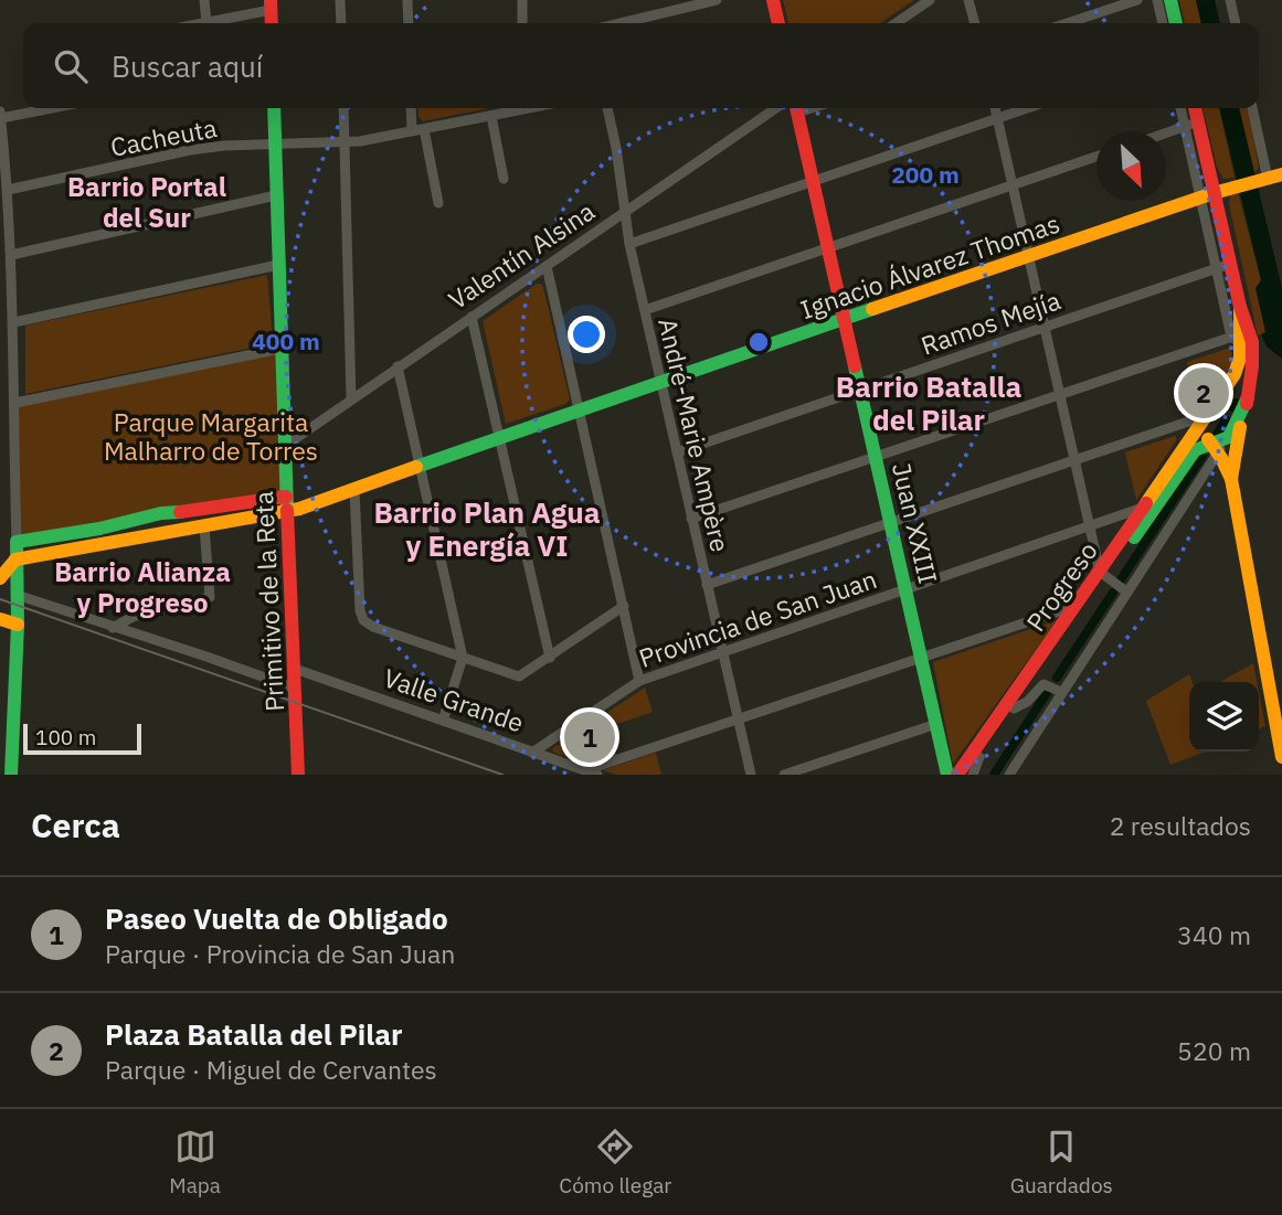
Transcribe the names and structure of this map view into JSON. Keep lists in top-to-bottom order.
{
  "streets": {
    "street": [
      "Cacheuta",
      "Valentín Alsina",
      "Ignacio Álvarez Thomas",
      "Ramos Mejía",
      "André-Marie Ampère",
      "Juan XXIII",
      "Progreso",
      "Primitivo de la Reta",
      "Provincia de San Juan",
      "Valle Grande"
    ]
  },
  "crossings": [
    ["Cacheuta", "Primitivo de la Reta"],
    ["Valentín Alsina", "André-Marie Ampère"],
    ["Valentín Alsina", "Primitivo de la Reta"],
    ["Ignacio Álvarez Thomas", "André-Marie Ampère"],
    ["Ignacio Álvarez Thomas", "Juan XXIII"],
    ["Ignacio Álvarez Thomas", "Primitivo de la Reta"],
    ["Ramos Mejía", "André-Marie Ampère"],
    ["Ramos Mejía", "Juan XXIII"],
    ["André-Marie Ampère", "Provincia de San Juan"],
    ["Juan XXIII", "Provincia de San Juan"],
    ["Progreso", "Provincia de San Juan"],
    ["Primitivo de la Reta", "Valle Grande"],
    ["Provincia de San Juan", "Valle Grande"]
  ],
  "districts": [
    "Barrio Portal del Sur",
    "Barrio Batalla del Pilar",
    "Barrio Plan Agua y Energía VI",
    "Barrio Alianza y Progreso"
  ],
  "parks": ["Parque Margarita Malharro de Torres"],
  "scale_bar": "100 m",
  "north": "bottom right",
  "page": {
    "search": "Buscar aquí",
    "pins": ["2", "1"],
    "scale": "100 m",
    "heading": ["Cerca", "2 resultados"],
    "list": [
      {
        "mark": "1",
        "name": "Paseo Vuelta de Obligado",
        "note": "Parque · Provincia de San Juan",
        "value": "340 m"
      },
      {
        "mark": "2",
        "name": "Plaza Batalla del Pilar",
        "note": "Parque · Miguel de Cervantes",
        "value": "520 m"
      }
    ],
    "nav": ["Mapa", "Cómo llegar", "Guardados"]
  },
  "rings": ["200 m", "400 m"]
}
